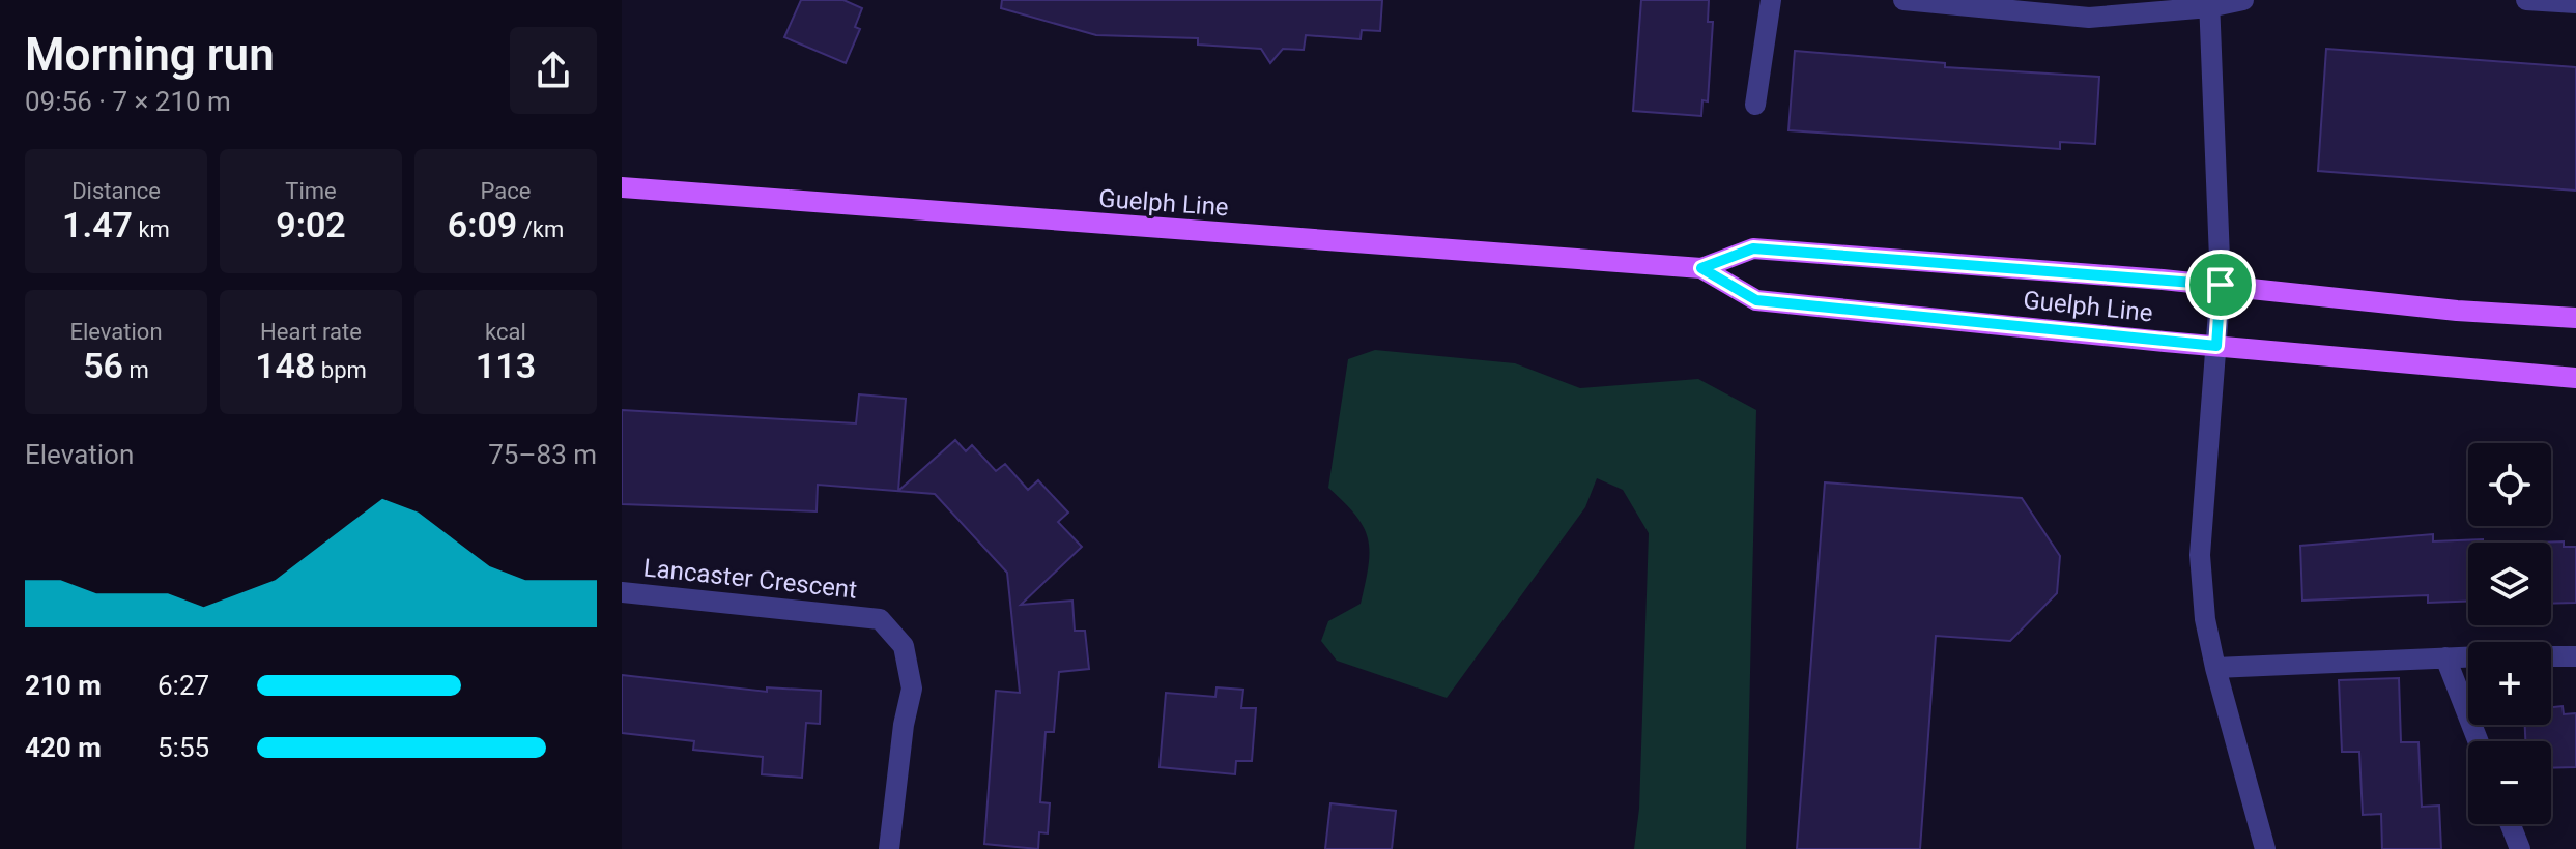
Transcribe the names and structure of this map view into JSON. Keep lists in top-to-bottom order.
{
  "streets": {
    "main road": ["Guelph Line"],
    "street": ["Lancaster Crescent"]
  },
  "page": {
    "heading": ["Morning run", "09:56 · 7 × 210 m"],
    "stats": [
      ["Distance", "1.47 km"],
      ["Time", "9:02"],
      ["Pace", "6:09 /km"],
      ["Elevation", "56 m"],
      ["Heart rate", "148 bpm"],
      ["kcal", "113"]
    ],
    "chart": ["Elevation", "75–83 m"],
    "map_buttons": ["+", "−"],
    "list": [
      {
        "name": "210 m",
        "note": "6:27"
      },
      {
        "name": "420 m",
        "note": "5:55"
      }
    ]
  }
}
